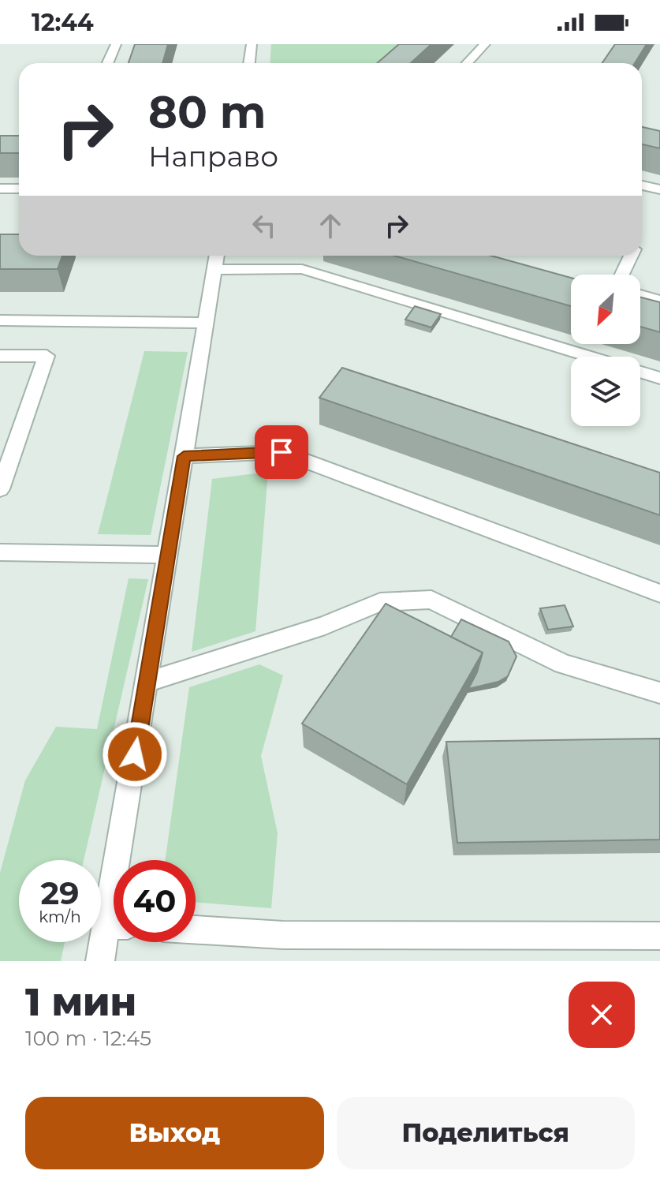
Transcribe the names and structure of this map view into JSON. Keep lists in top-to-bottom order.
{
  "north": "bottom left",
  "page": {
    "status": "12:44",
    "turn": ["80 m", "Направо"],
    "speed": "29 km/h",
    "limit": "40",
    "heading": ["1 мин", "100 m · 12:45"],
    "buttons": ["Выход", "Поделиться"]
  }
}
